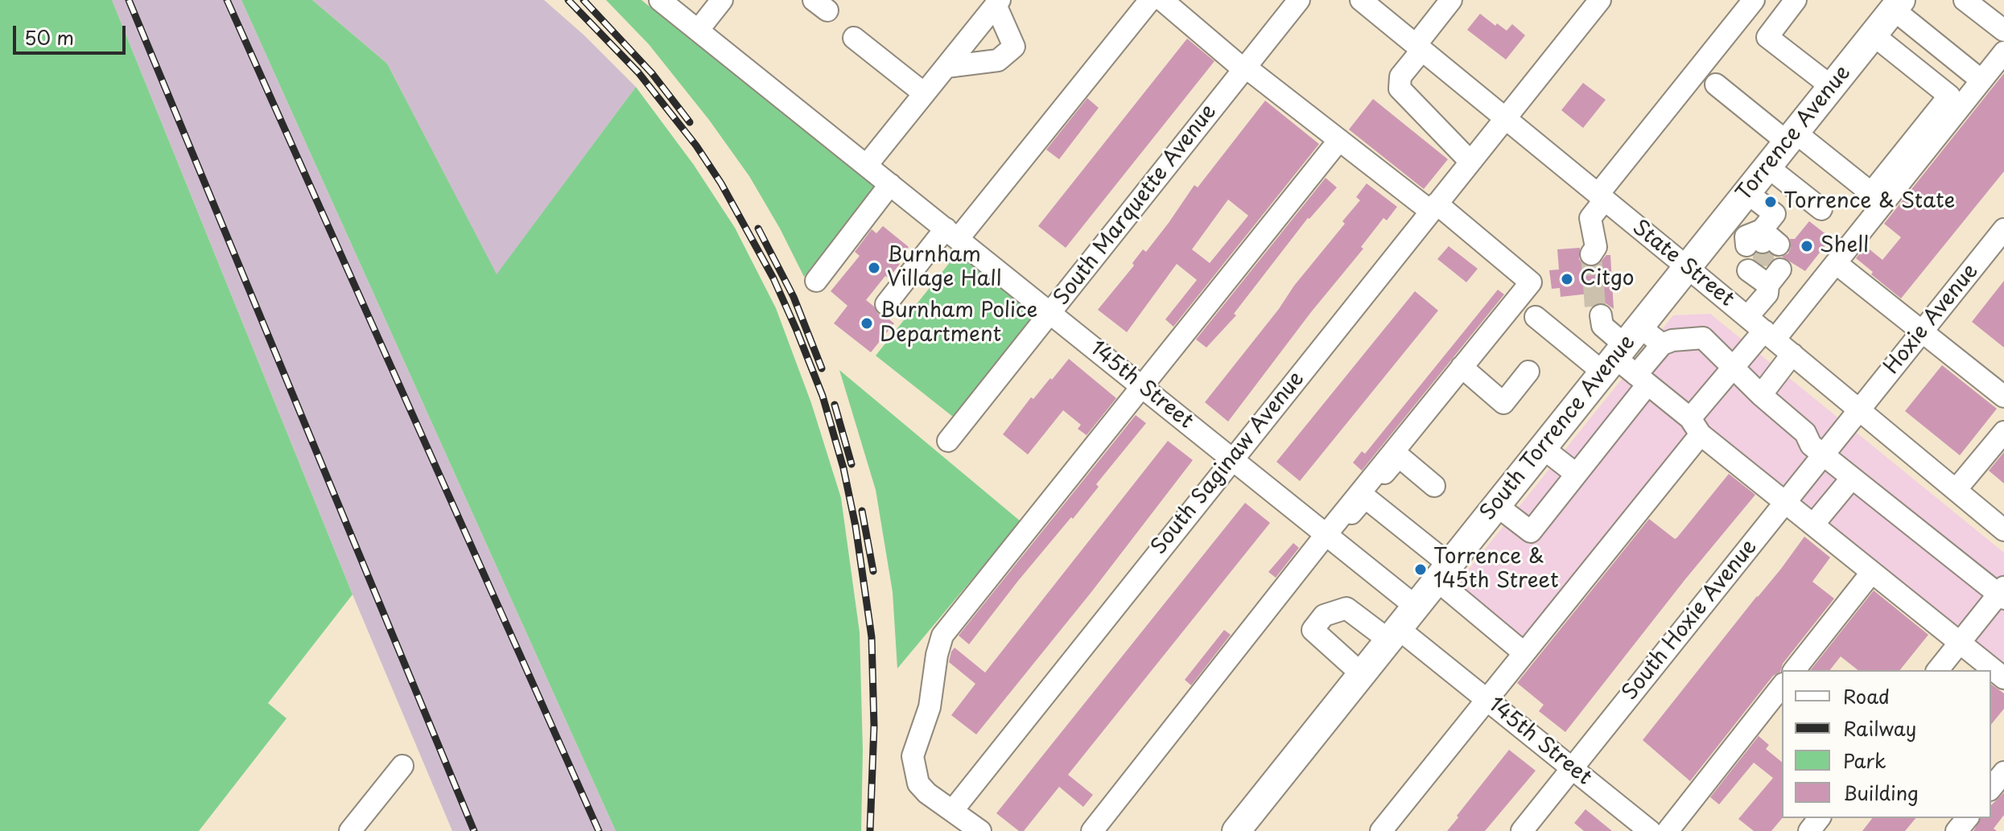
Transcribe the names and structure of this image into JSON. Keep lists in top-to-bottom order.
{
  "streets": {
    "main road": ["Torrence Avenue", "South Torrence Avenue"],
    "street": [
      "South Marquette Avenue",
      "State Street",
      "Hoxie Avenue",
      "145th Street",
      "South Saginaw Avenue",
      "South Hoxie Avenue"
    ]
  },
  "crossings": [
    ["Torrence Avenue", "State Street"],
    ["Torrence Avenue", "South Torrence Avenue"],
    ["South Marquette Avenue", "145th Street"],
    ["State Street", "Hoxie Avenue"],
    ["State Street", "South Torrence Avenue"],
    ["State Street", "South Saginaw Avenue"],
    ["State Street", "South Hoxie Avenue"],
    ["Hoxie Avenue", "South Hoxie Avenue"],
    ["145th Street", "South Torrence Avenue"],
    ["145th Street", "South Saginaw Avenue"],
    ["145th Street", "South Hoxie Avenue"]
  ],
  "places": [
    "Torrence & State",
    "Shell",
    "Burnham Village Hall",
    "Citgo",
    "Burnham Police Department",
    "Torrence & 145th Street"
  ],
  "legend": [
    "Road",
    "Railway",
    "Park",
    "Building"
  ],
  "scale_bar": "50 m"
}
